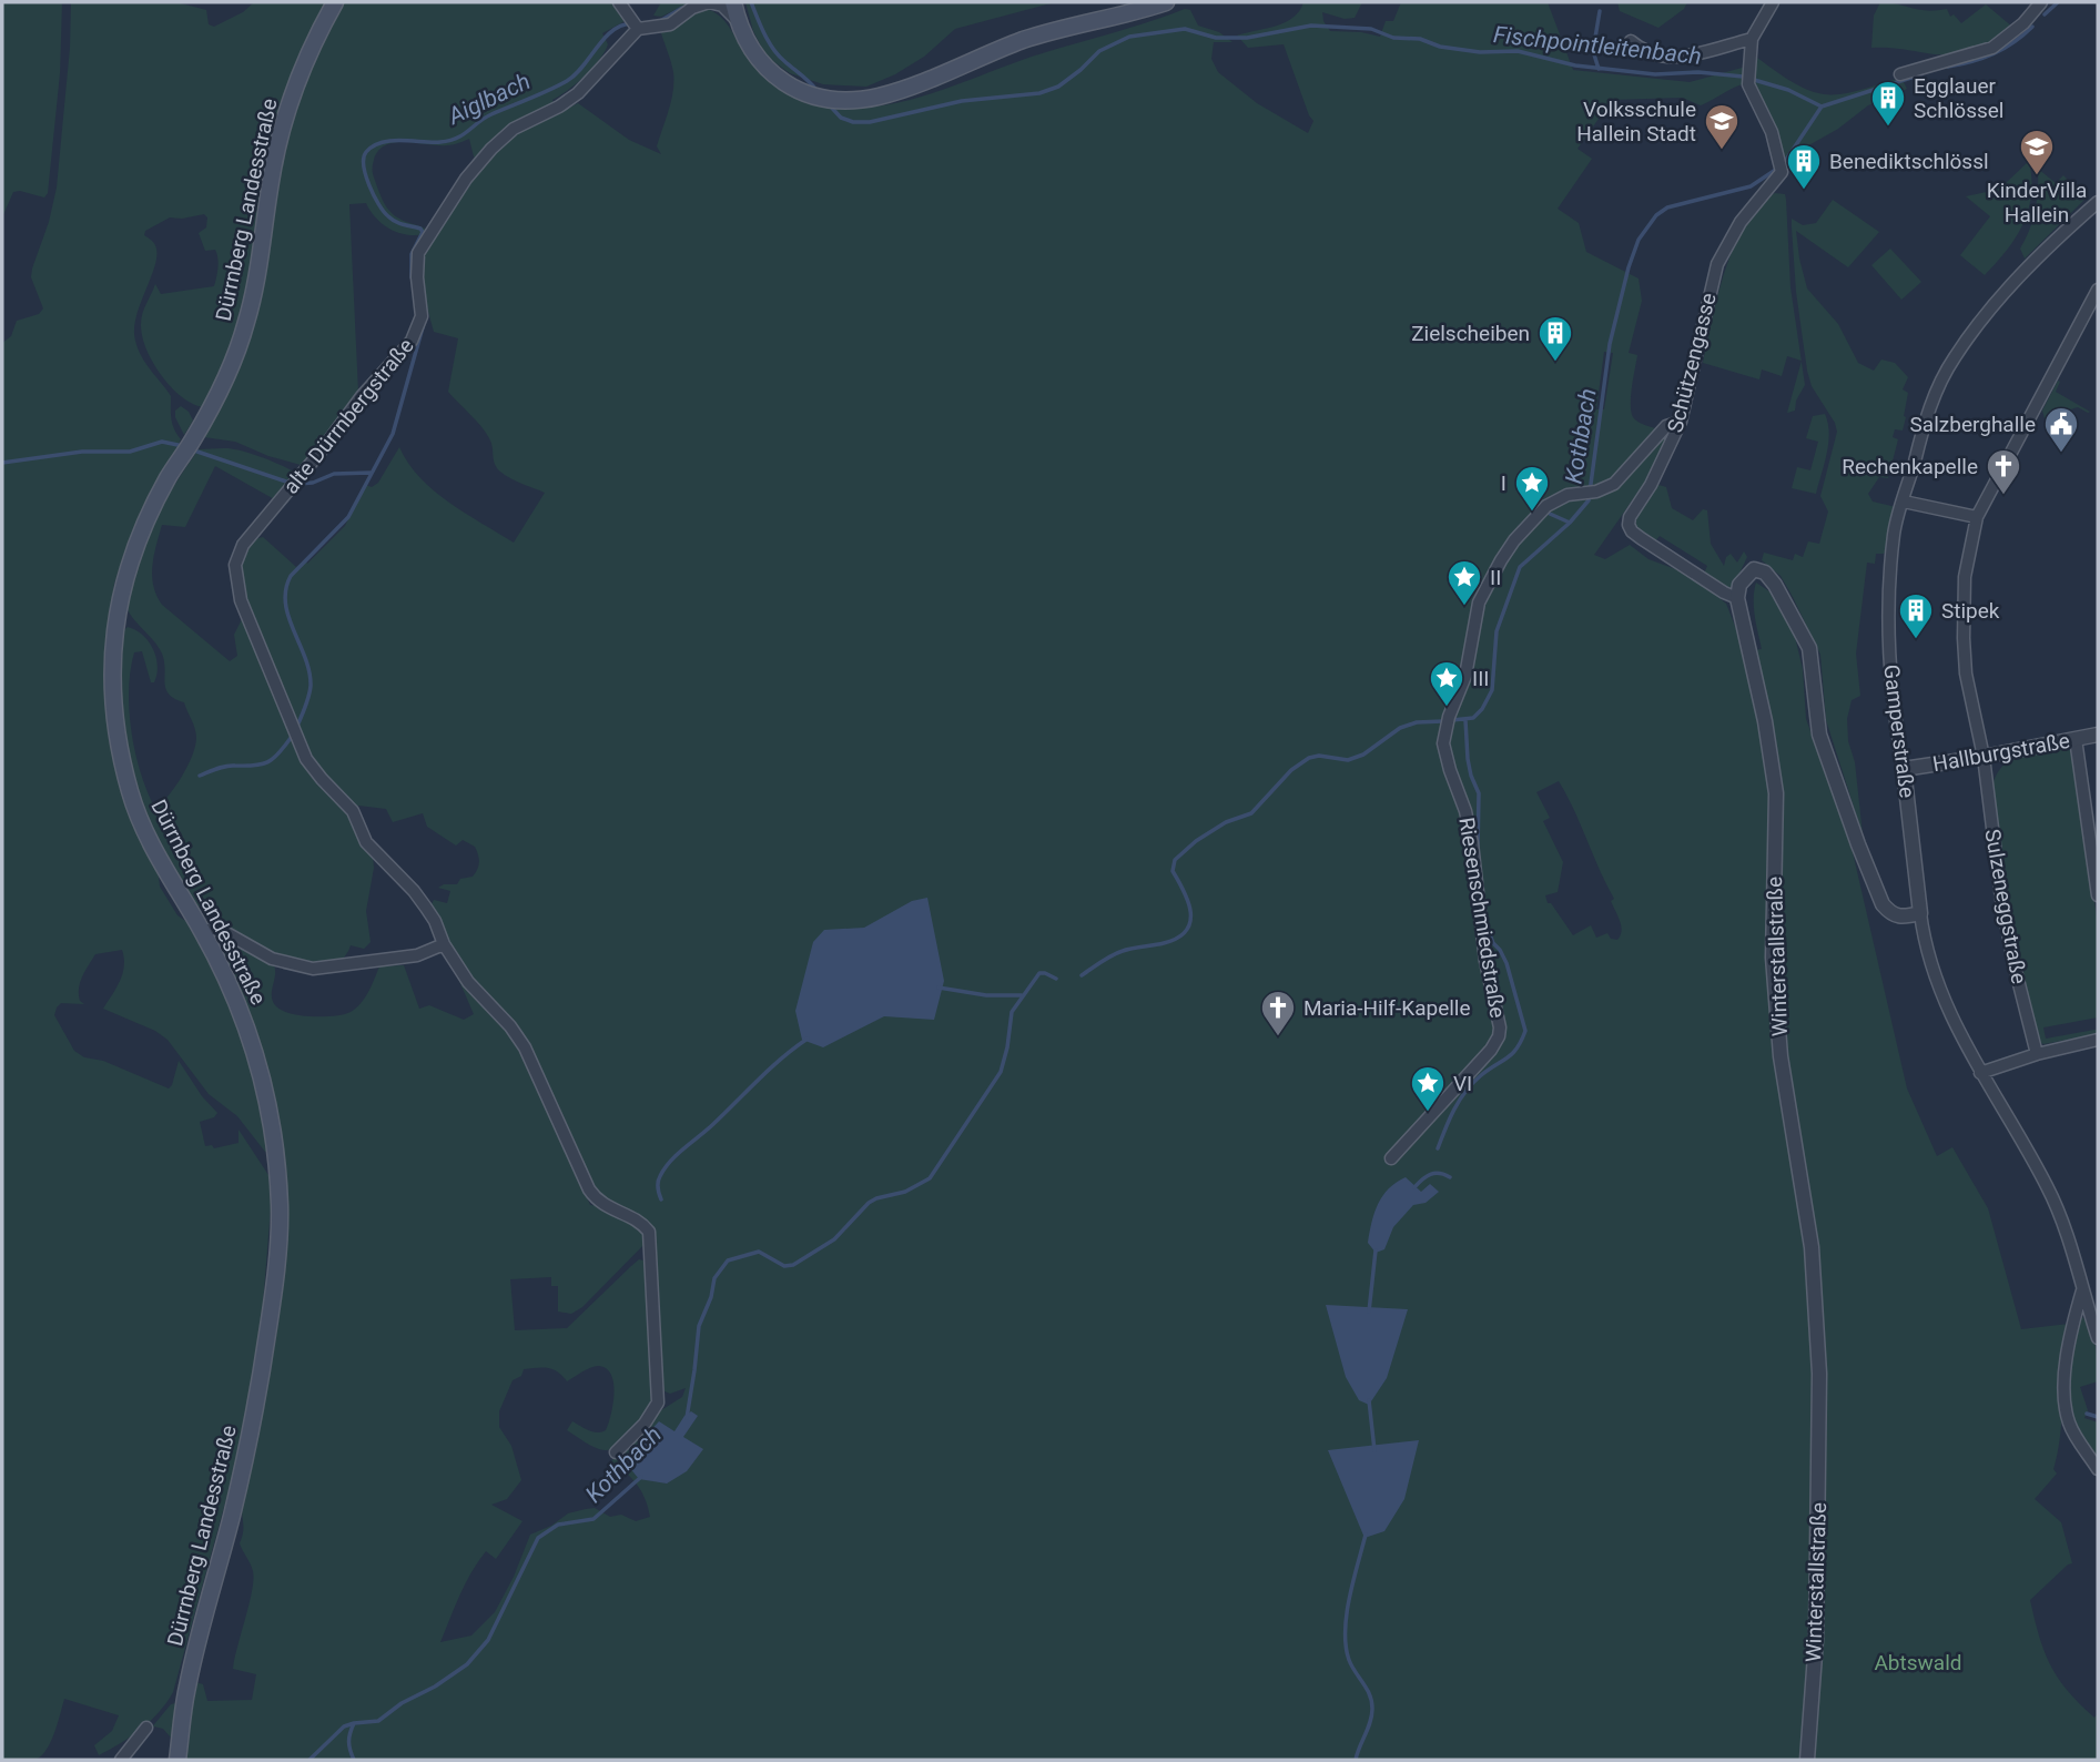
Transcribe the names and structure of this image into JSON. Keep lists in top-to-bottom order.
{
  "streets": {
    "main road": ["Dürrnberg Landesstraße"],
    "street": [
      "Schützengasse",
      "alte Dürrnbergstraße",
      "Gamperstraße",
      "Hallburgstraße",
      "Sulzeneggstraße",
      "Riesenschmiedstraße",
      "Winterstallstraße"
    ]
  },
  "crossings": [
    ["Schützengasse", "Riesenschmiedstraße"],
    ["Schützengasse", "Winterstallstraße"],
    ["Gamperstraße", "Hallburgstraße"],
    ["Hallburgstraße", "Sulzeneggstraße"]
  ],
  "water": ["Fischpointleitenbach", "Aiglbach", "Kothbach"],
  "parks": ["Abtswald"],
  "places": {
    "building": [
      "Egglauer Schlössel",
      "Benediktschlössl",
      "Zielscheiben",
      "Stipek"
    ],
    "school or university": ["Volksschule Hallein Stadt", "KinderVilla Hallein"],
    "public building": ["Salzberghalle"],
    "church": ["Rechenkapelle", "Maria-Hilf-Kapelle"],
    "place": [
      "I",
      "II",
      "III",
      "VI"
    ]
  }
}
